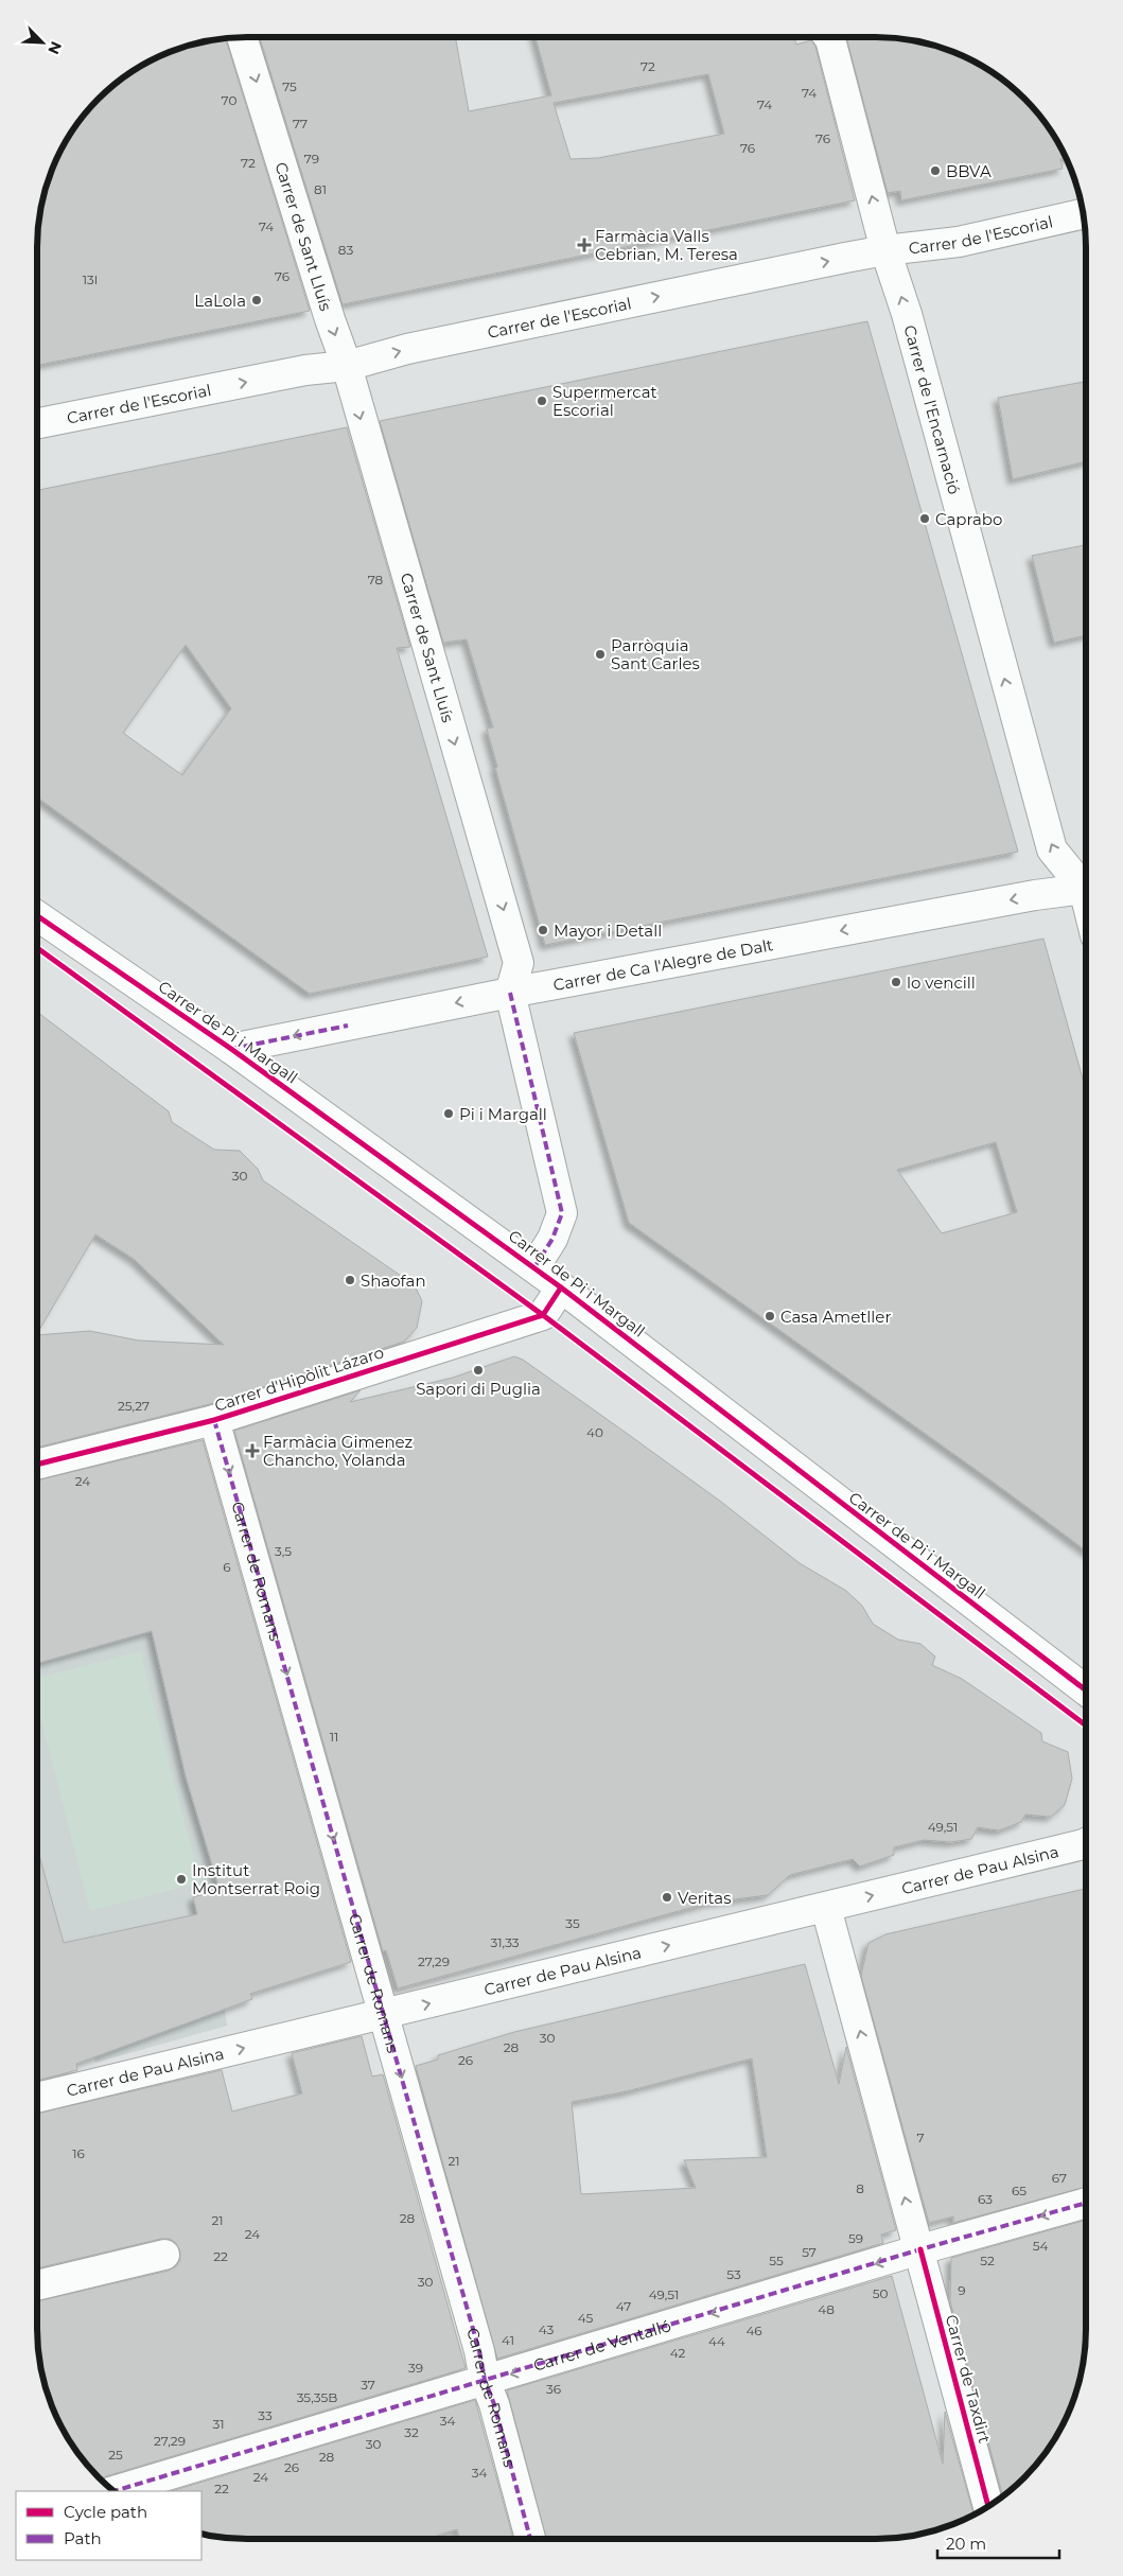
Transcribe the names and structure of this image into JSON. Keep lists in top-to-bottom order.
{
  "streets": {
    "street": [
      "Carrer de l'Escorial",
      "Carrer de Sant Lluís",
      "Carrer de l'Encarnació",
      "Carrer de Ca l'Alegre de Dalt",
      "Carrer de Pi i Margall",
      "Carrer d'Hipòlit Lázaro",
      "Carrer de Romans",
      "Carrer de Pau Alsina",
      "Carrer de Ventalló",
      "Carrer de Taxdirt"
    ]
  },
  "crossings": [
    ["Carrer de l'Escorial", "Carrer de Sant Lluís"],
    ["Carrer de l'Escorial", "Carrer de l'Encarnació"],
    ["Carrer de Sant Lluís", "Carrer de Ca l'Alegre de Dalt"],
    ["Carrer de Sant Lluís", "Carrer de Pi i Margall"],
    ["Carrer de Ca l'Alegre de Dalt", "Carrer de Pi i Margall"],
    ["Carrer de Pi i Margall", "Carrer d'Hipòlit Lázaro"],
    ["Carrer d'Hipòlit Lázaro", "Carrer de Romans"],
    ["Carrer de Romans", "Carrer de Pau Alsina"],
    ["Carrer de Romans", "Carrer de Ventalló"],
    ["Carrer de Pau Alsina", "Carrer de Taxdirt"],
    ["Carrer de Ventalló", "Carrer de Taxdirt"]
  ],
  "one_way": [
    "Carrer de l'Escorial",
    "Carrer de Sant Lluís",
    "Carrer de l'Encarnació",
    "Carrer de Ca l'Alegre de Dalt",
    "Carrer de Romans",
    "Carrer de Pau Alsina",
    "Carrer de Ventalló",
    "Carrer de Taxdirt"
  ],
  "places": {
    "other": [
      "BBVA",
      "LaLola",
      "Supermercat Escorial",
      "Caprabo",
      "Parròquia Sant Carles",
      "Mayor i Detall",
      "lo vencill",
      "Pi i Margall",
      "Shaofan",
      "Casa Ametller",
      "Sapori di Puglia",
      "Institut Montserrat Roig",
      "Veritas"
    ],
    "health": ["Farmàcia Valls Cebrian, M. Teresa", "Farmàcia Gimenez Chancho, Yolanda"]
  },
  "house_numbers": [
    "72",
    "75",
    "74",
    "70",
    "74",
    "77",
    "76",
    "76",
    "79",
    "72",
    "81",
    "74",
    "83",
    "76",
    "13I",
    "78",
    "30",
    "25,27",
    "40",
    "24",
    "3,5",
    "6",
    "11",
    "49,51",
    "35",
    "31,33",
    "27,29",
    "30",
    "28",
    "26",
    "7",
    "16",
    "21",
    "67",
    "8",
    "65",
    "63",
    "28",
    "21",
    "24",
    "59",
    "54",
    "57",
    "22",
    "55",
    "52",
    "53",
    "30",
    "9",
    "50",
    "49,51",
    "47",
    "48",
    "45",
    "43",
    "46",
    "41",
    "44",
    "42",
    "39",
    "37",
    "36",
    "35,35B",
    "33",
    "34",
    "31",
    "32",
    "27,29",
    "30",
    "25",
    "28",
    "26",
    "34",
    "24",
    "22"
  ],
  "legend": ["Cycle path", "Path"],
  "scale_bar": "20 m",
  "north": "bottom right"
}
